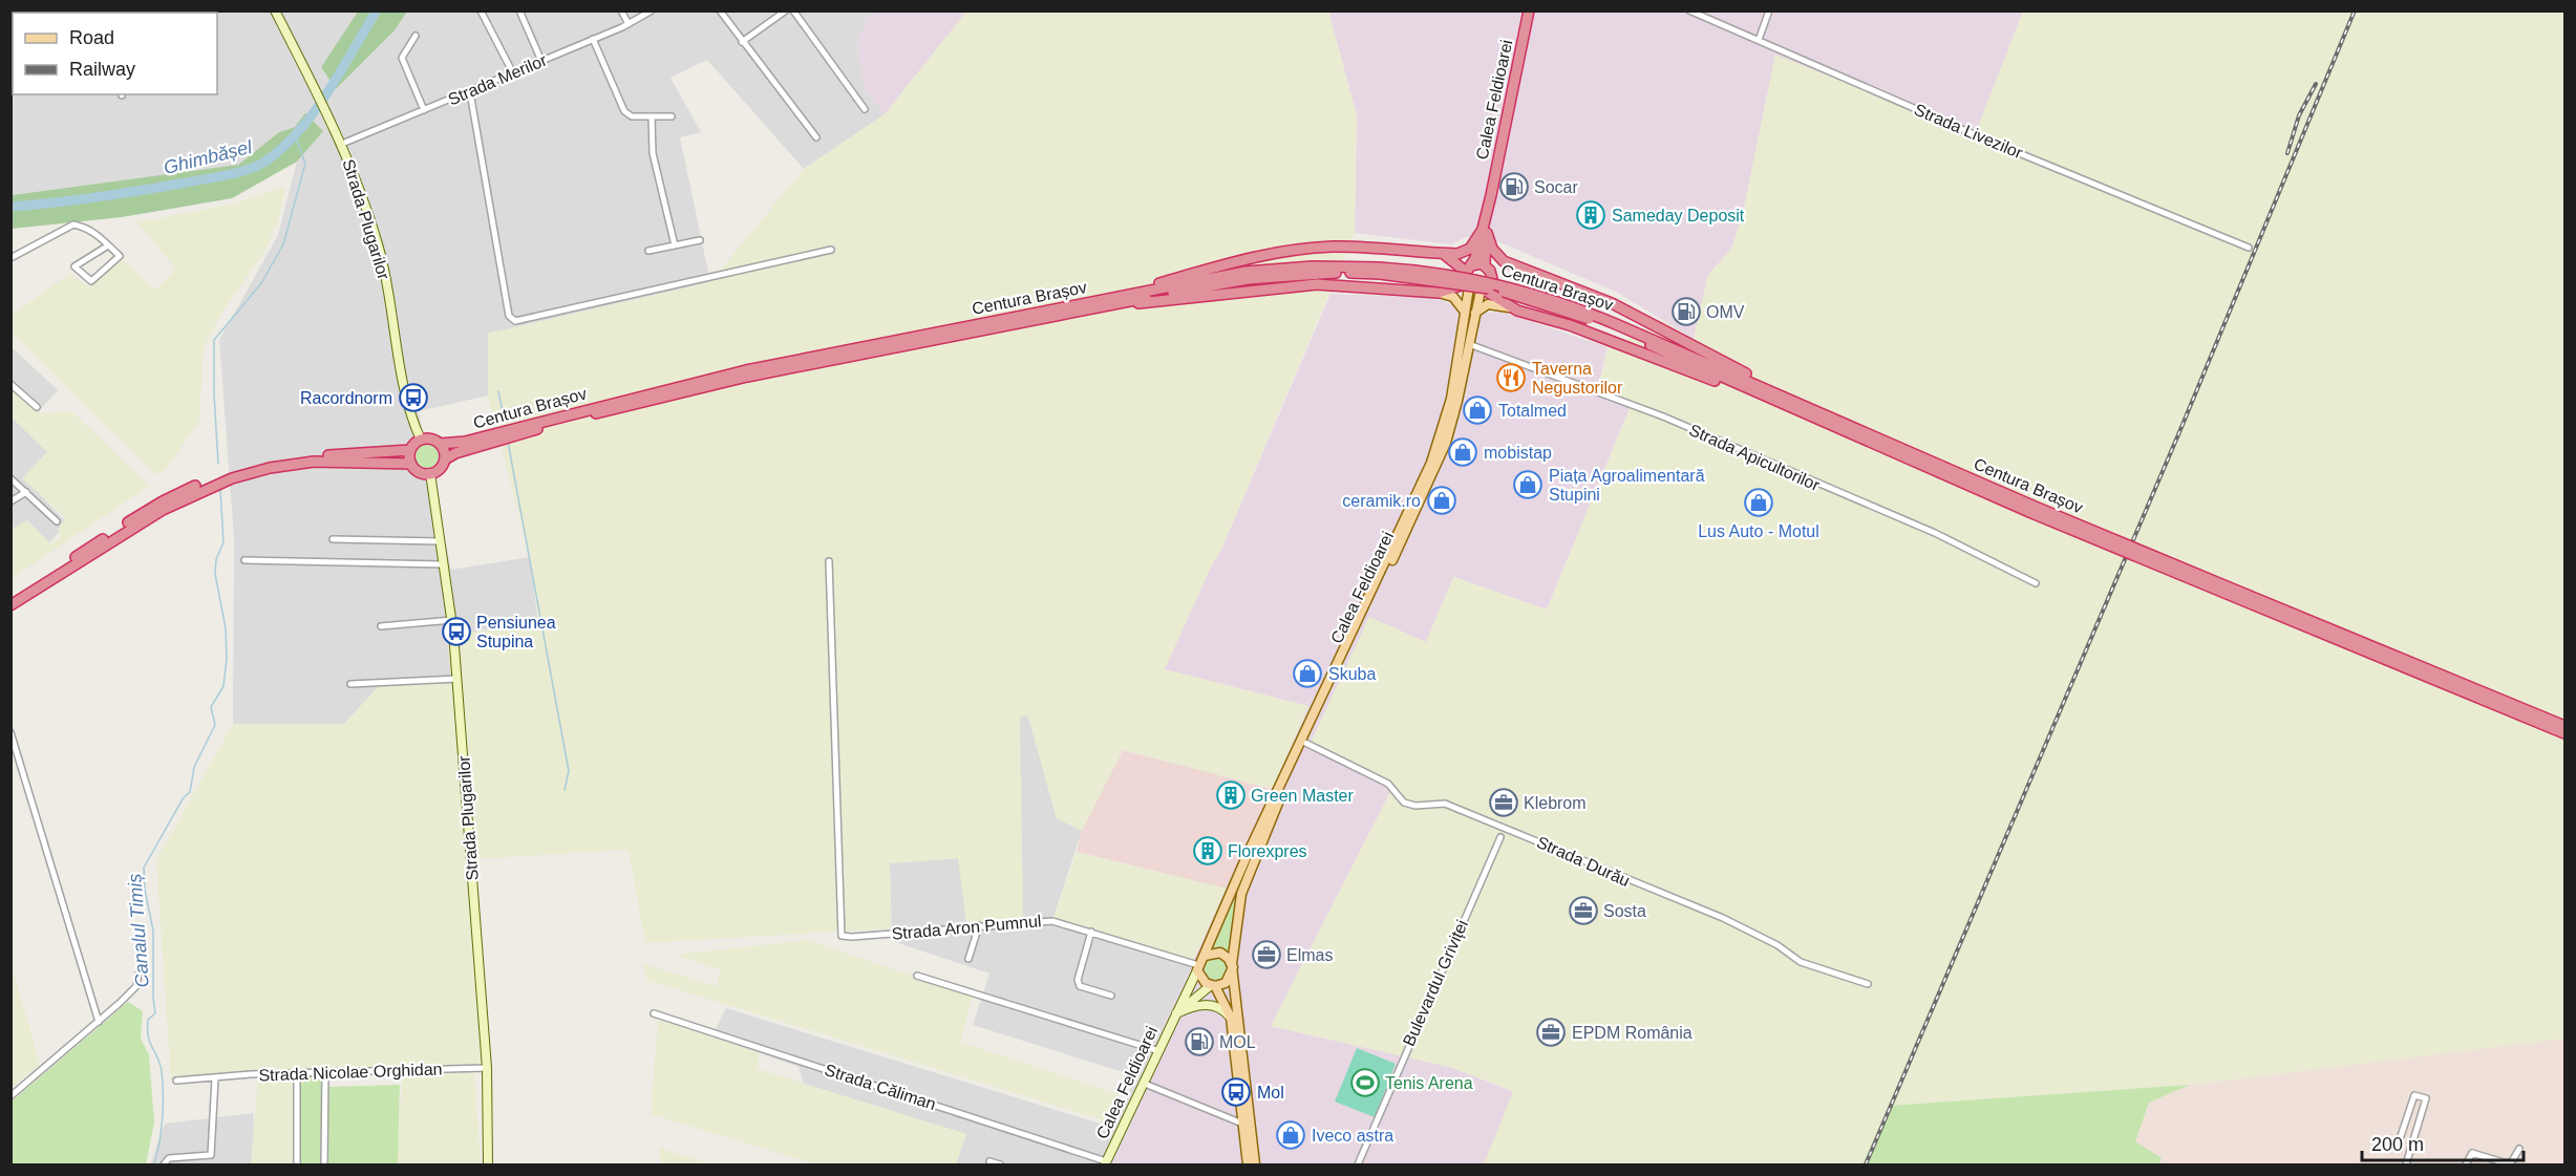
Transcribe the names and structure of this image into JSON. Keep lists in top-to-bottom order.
{
  "streets": {
    "highway": ["Calea Feldioarei", "Centura Brașov"],
    "street": [
      "Strada Merilor",
      "Strada Livezilor",
      "Strada Plugarilor",
      "Strada Apicultorilor",
      "Strada Durău",
      "Strada Aron Pumnul",
      "Bulevardul Griviței",
      "Strada Nicolae Orghidan",
      "Strada Căliman"
    ]
  },
  "crossings": [
    ["Strada Merilor", "Strada Plugarilor"],
    ["Calea Feldioarei", "Strada Apicultorilor"],
    ["Calea Feldioarei", "Strada Durău"],
    ["Calea Feldioarei", "Strada Aron Pumnul"],
    ["Calea Feldioarei", "Strada Căliman"],
    ["Strada Plugarilor", "Centura Brașov"],
    ["Strada Plugarilor", "Strada Nicolae Orghidan"]
  ],
  "water": ["Ghimbășel", "Canalul Timiș"],
  "places": {
    "fuel station": ["Socar", "OMV", "MOL"],
    "building": ["Sameday Deposit", "Green Master", "Florexpres"],
    "restaurant": ["Taverna Negustorilor"],
    "bus stop": ["Racordnorm", "Pensiunea Stupina", "Mol"],
    "shop": [
      "Totalmed",
      "mobistap",
      "Piața Agroalimentară Stupini",
      "ceramik.ro",
      "Lus Auto - Motul",
      "Skuba",
      "Iveco astra"
    ],
    "office": [
      "Klebrom",
      "Sosta",
      "Elmas",
      "EPDM România"
    ],
    "sports": ["Tenis Arena"]
  },
  "legend": ["Road", "Railway"],
  "scale_bar": "200 m"
}
